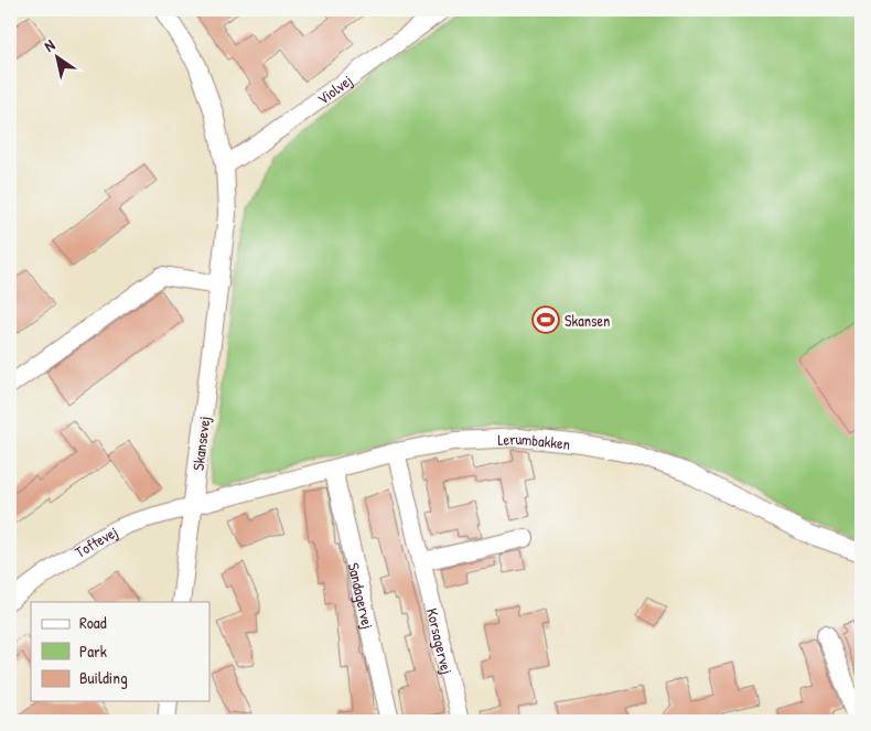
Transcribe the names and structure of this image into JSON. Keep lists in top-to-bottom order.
{
  "streets": {
    "street": [
      "Violvej",
      "Lerumbakken",
      "Skansevej",
      "Toftevej",
      "Sandagervej",
      "Korsagervej"
    ]
  },
  "crossings": [
    ["Violvej", "Skansevej"],
    ["Lerumbakken", "Skansevej"],
    ["Lerumbakken", "Toftevej"],
    ["Lerumbakken", "Sandagervej"],
    ["Lerumbakken", "Korsagervej"],
    ["Skansevej", "Toftevej"]
  ],
  "places": {
    "sports": ["Skansen"]
  },
  "legend": ["Road", "Park", "Building"],
  "north": "top left"
}
